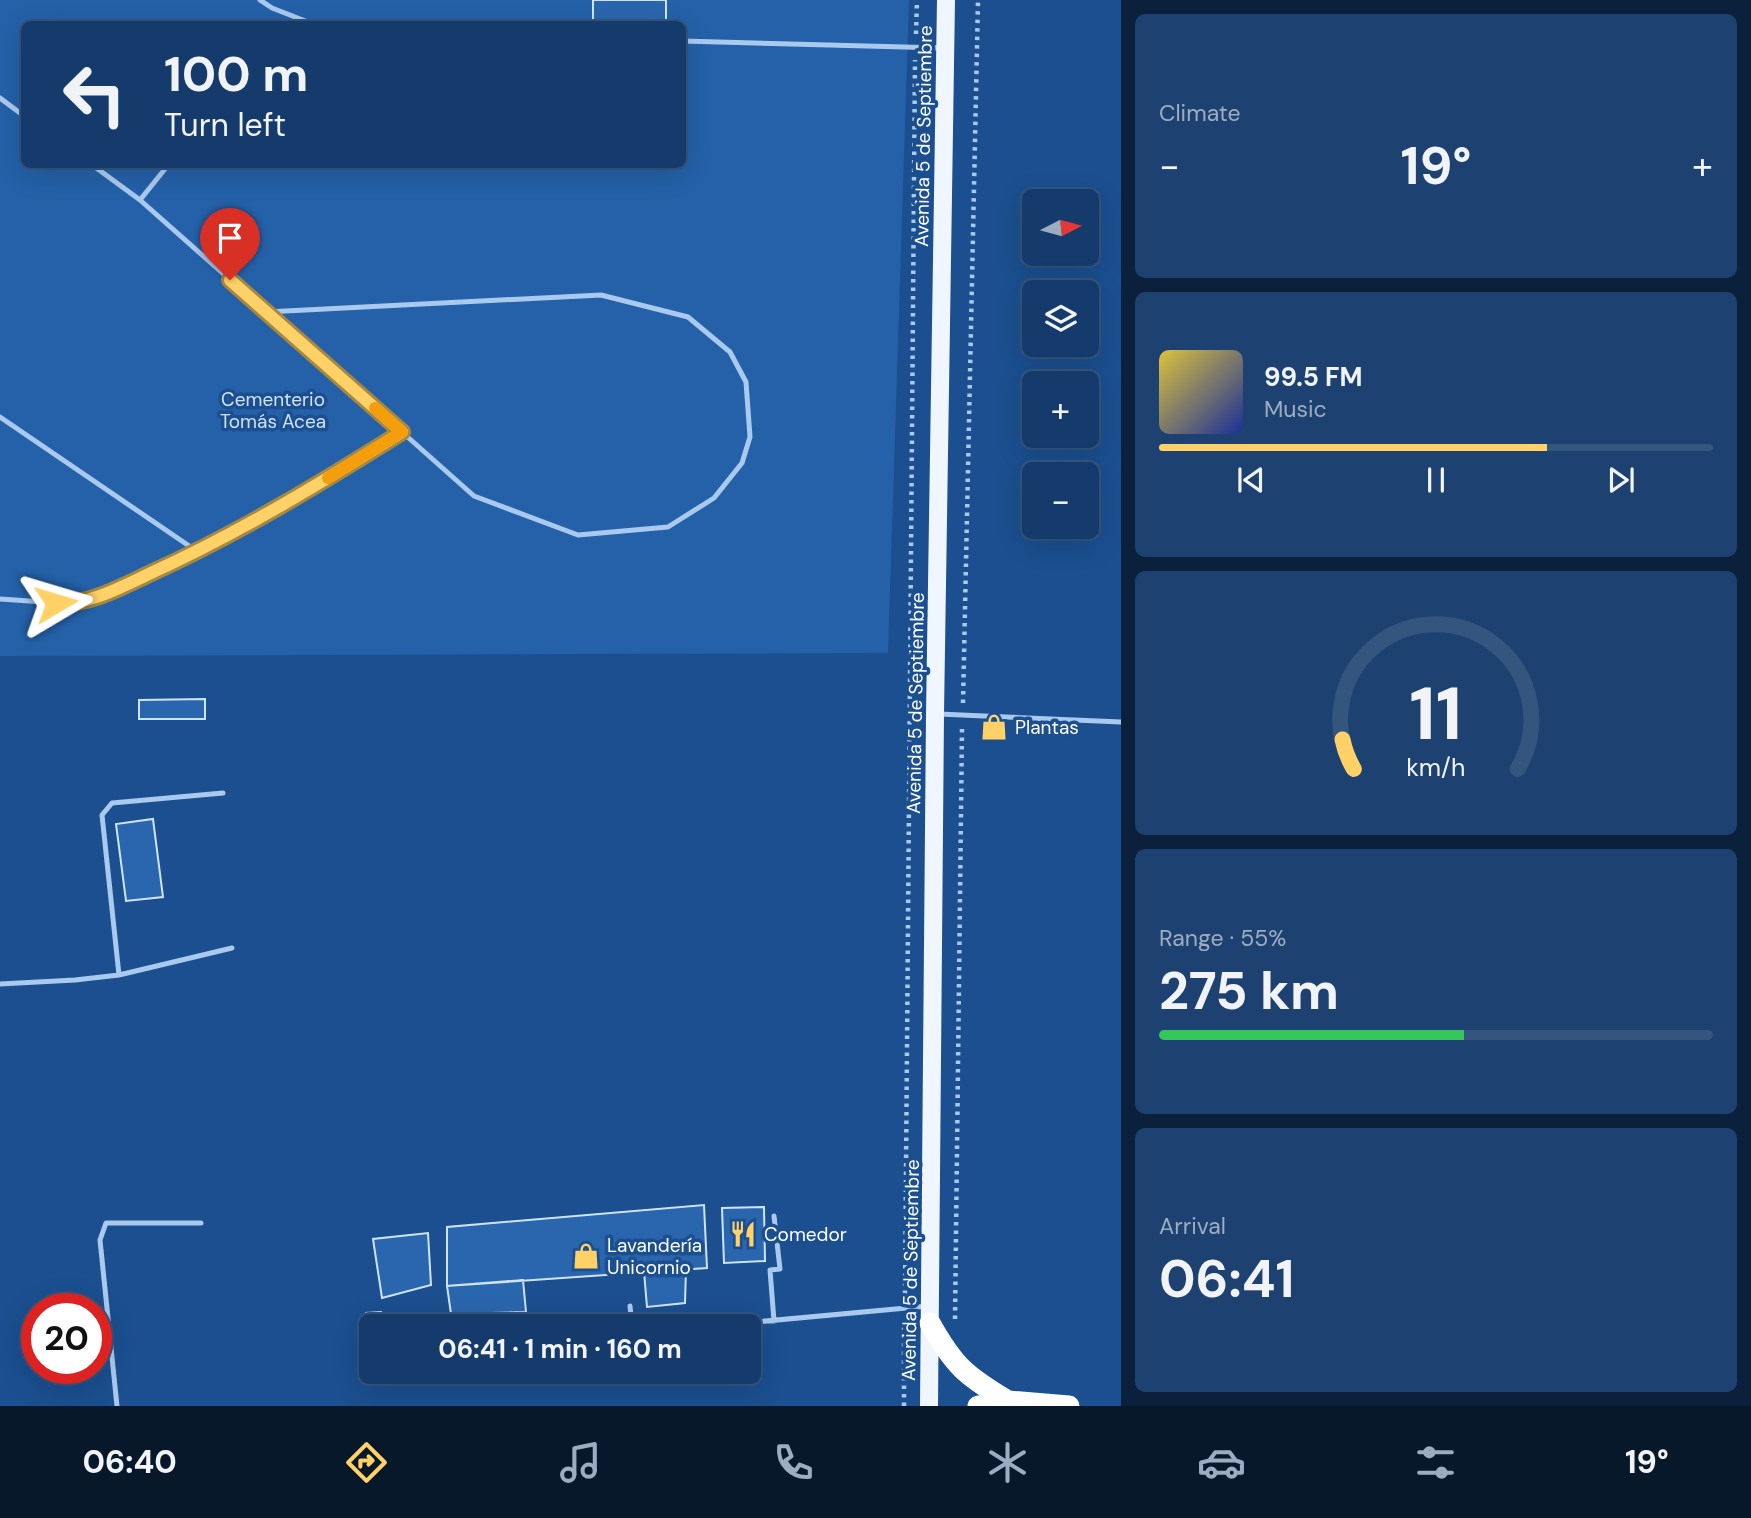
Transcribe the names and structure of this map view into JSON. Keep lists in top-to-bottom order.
{
  "streets": {
    "main road": ["Avenida 5 de Septiembre"]
  },
  "parks": ["Cementerio Tomás Acea"],
  "places": {
    "shop": ["Plantas", "Lavandería Unicornio"],
    "restaurant": ["Comedor"]
  },
  "north": "right",
  "page": {
    "tile": [
      "Climate",
      ["Range · 55%", "275 km"],
      ["Arrival", "06:41"]
    ],
    "turn": ["100 m", "Turn left"],
    "heat": ["−", "19°", "+"],
    "map_buttons": ["+", "−"],
    "song": ["99.5 FM", "Music"],
    "limit": "20",
    "trip": "06:41 · 1 min · 160 m",
    "tabs": ["06:40", "19°"],
    "gauge": ["11", "km/h"]
  }
}
